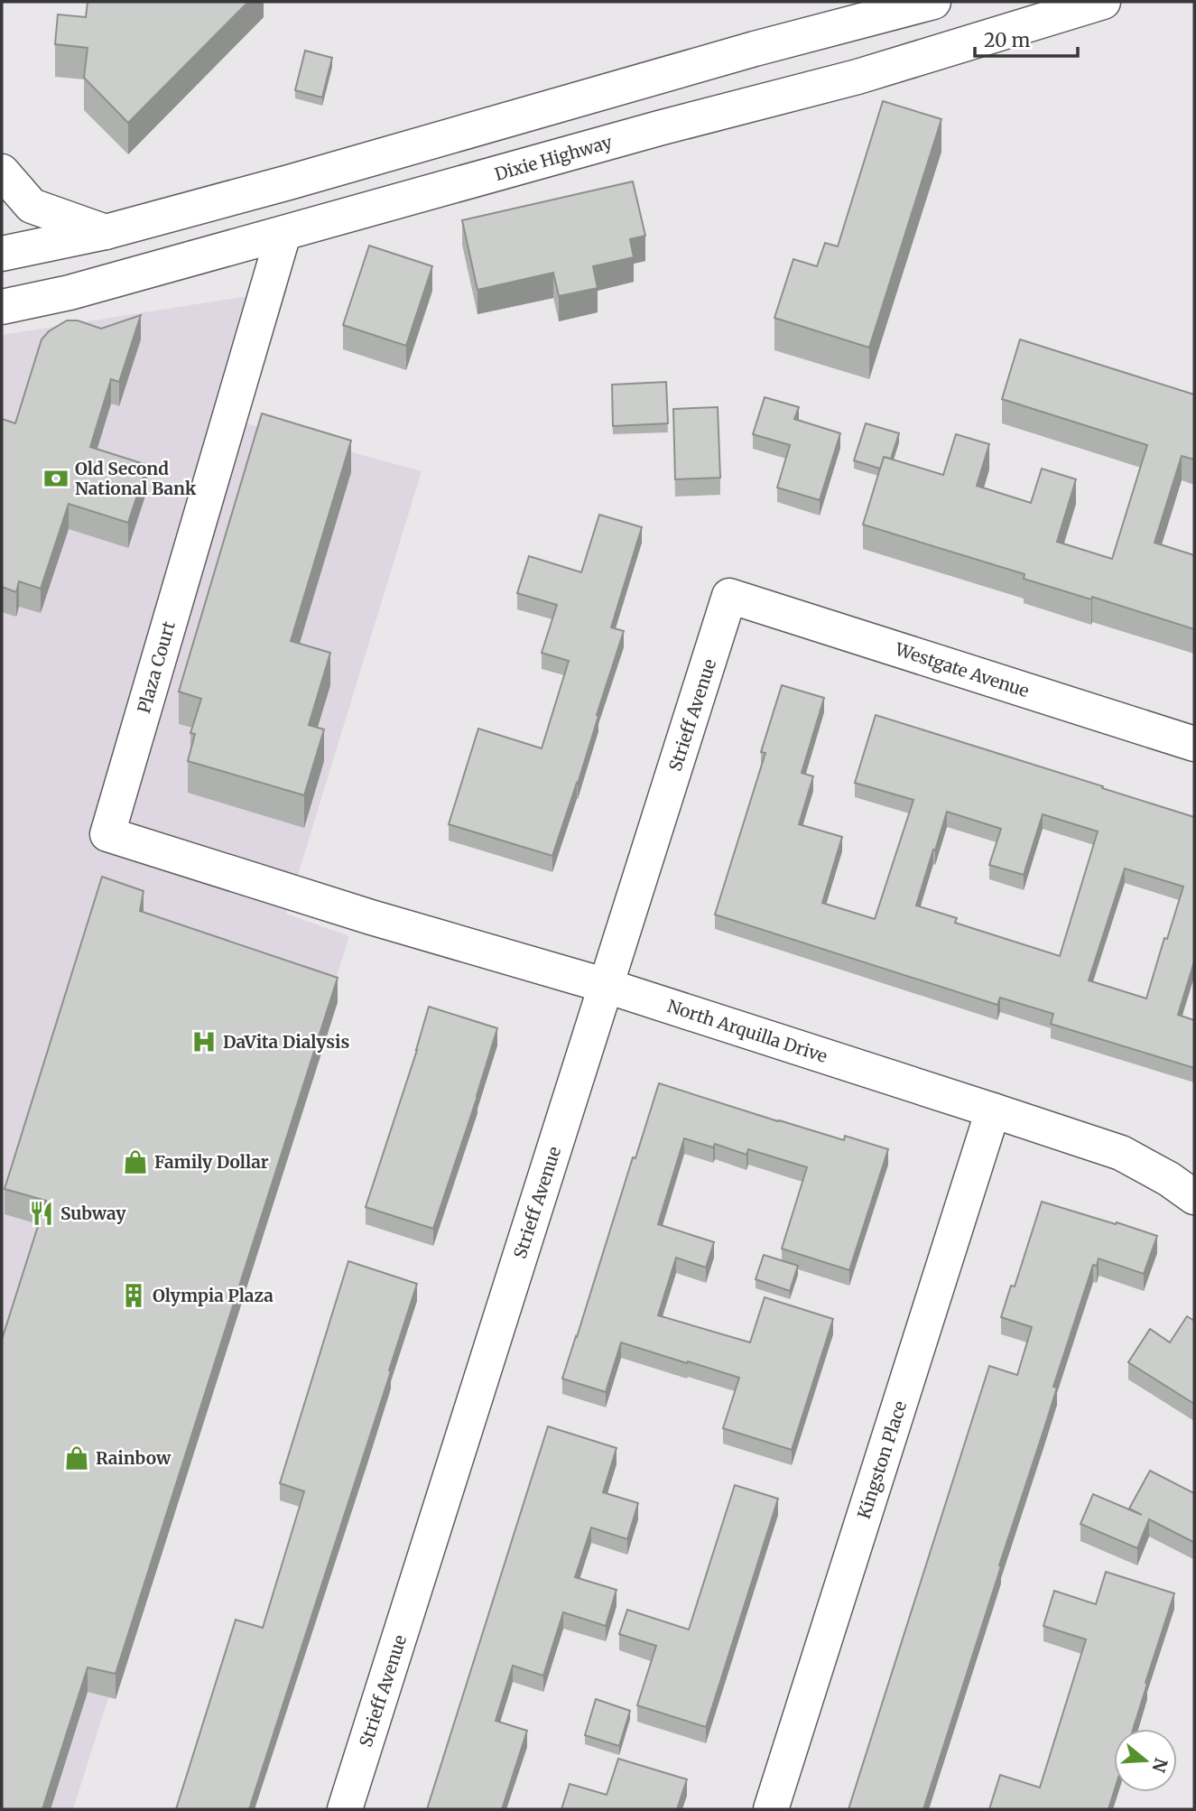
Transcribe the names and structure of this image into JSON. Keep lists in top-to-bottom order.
{
  "streets": {
    "street": [
      "Dixie Highway",
      "Plaza Court",
      "Westgate Avenue",
      "Strieff Avenue",
      "North Arquilla Drive",
      "Kingston Place"
    ]
  },
  "crossings": [
    ["Dixie Highway", "Plaza Court"],
    ["Plaza Court", "North Arquilla Drive"],
    ["Westgate Avenue", "Strieff Avenue"],
    ["Strieff Avenue", "North Arquilla Drive"],
    ["North Arquilla Drive", "Kingston Place"]
  ],
  "places": {
    "bank": ["Old Second National Bank"],
    "hospital": ["DaVita Dialysis"],
    "shop": ["Family Dollar", "Rainbow"],
    "restaurant": ["Subway"],
    "building": ["Olympia Plaza"]
  },
  "scale_bar": "20 m",
  "north": "right"
}
